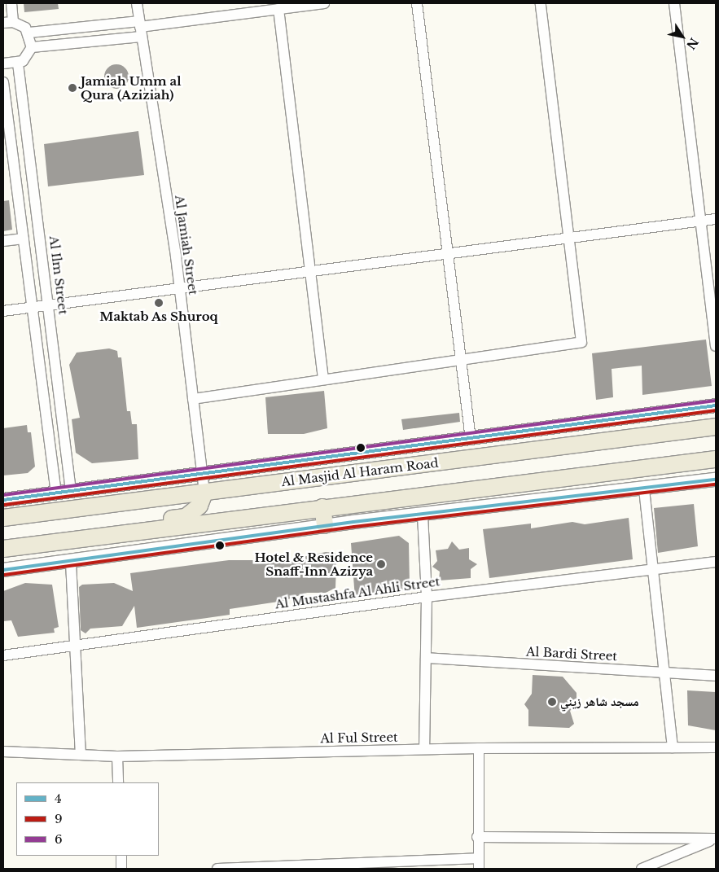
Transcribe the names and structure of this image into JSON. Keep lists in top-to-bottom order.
{
  "streets": {
    "main road": ["Al Masjid Al Haram Road"],
    "street": [
      "Al Jamiah Street",
      "Al Ilm Street",
      "Al Mustashfa Al Ahli Street",
      "Al Bardi Street",
      "Al Ful Street"
    ]
  },
  "crossings": [
    ["Al Jamiah Street", "Al Masjid Al Haram Road"]
  ],
  "places": [
    "Jamiah Umm al Qura (Aziziah)",
    "Maktab As Shuroq",
    "Hotel & Residence Snaff-Inn Azizya",
    "مسجد شاهر زيني"
  ],
  "lines": ["transit line 6", "transit line 4", "transit line 9"],
  "legend": ["4", "9", "6"],
  "north": "bottom right"
}
